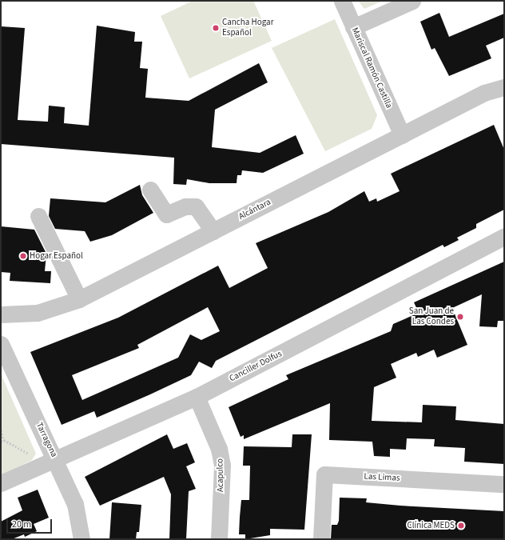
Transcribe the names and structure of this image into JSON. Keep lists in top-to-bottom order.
{
  "streets": {
    "street": [
      "Mariscal Ramón Castilla",
      "Alcántara",
      "Canciller Dolfus",
      "Tarragona",
      "Acapulco",
      "Las Limas"
    ]
  },
  "crossings": [
    ["Mariscal Ramón Castilla", "Alcántara"],
    ["Canciller Dolfus", "Tarragona"],
    ["Canciller Dolfus", "Acapulco"]
  ],
  "places": [
    "Cancha Hogar Español",
    "Hogar Español",
    "San Juan de Las Condes",
    "Clínica MEDS"
  ],
  "scale_bar": "20 m"
}
